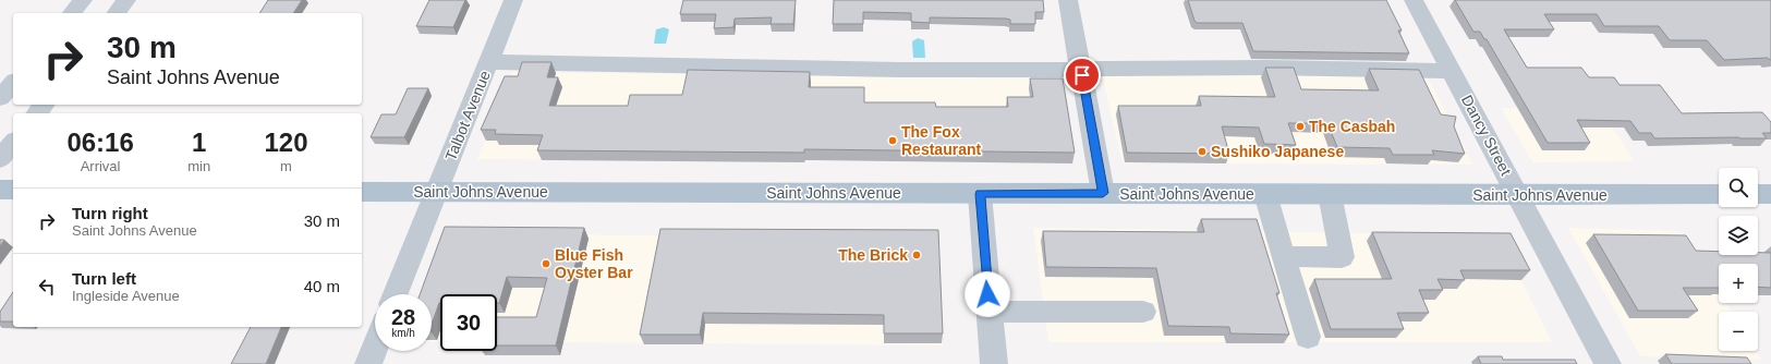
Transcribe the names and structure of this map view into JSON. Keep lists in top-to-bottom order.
{
  "streets": {
    "main road": ["Saint Johns Avenue"],
    "street": ["Talbot Avenue", "Dancy Street"]
  },
  "crossings": [
    ["Talbot Avenue", "Saint Johns Avenue"],
    ["Dancy Street", "Saint Johns Avenue"]
  ],
  "places": [
    "The Casbah",
    "The Fox Restaurant",
    "Sushiko Japanese",
    "The Brick",
    "Blue Fish Oyster Bar"
  ],
  "page": {
    "turn": ["30 m", "Saint Johns Avenue"],
    "eta": [
      "06:16",
      "Arrival",
      "1",
      "min",
      "120",
      "m"
    ],
    "map_buttons": ["+", "−"],
    "list": [
      {
        "name": "Turn right",
        "note": "Saint Johns Avenue",
        "value": "30 m"
      },
      {
        "name": "Turn left",
        "note": "Ingleside Avenue",
        "value": "40 m"
      }
    ],
    "speed": "28 km/h",
    "limit": "30"
  }
}
